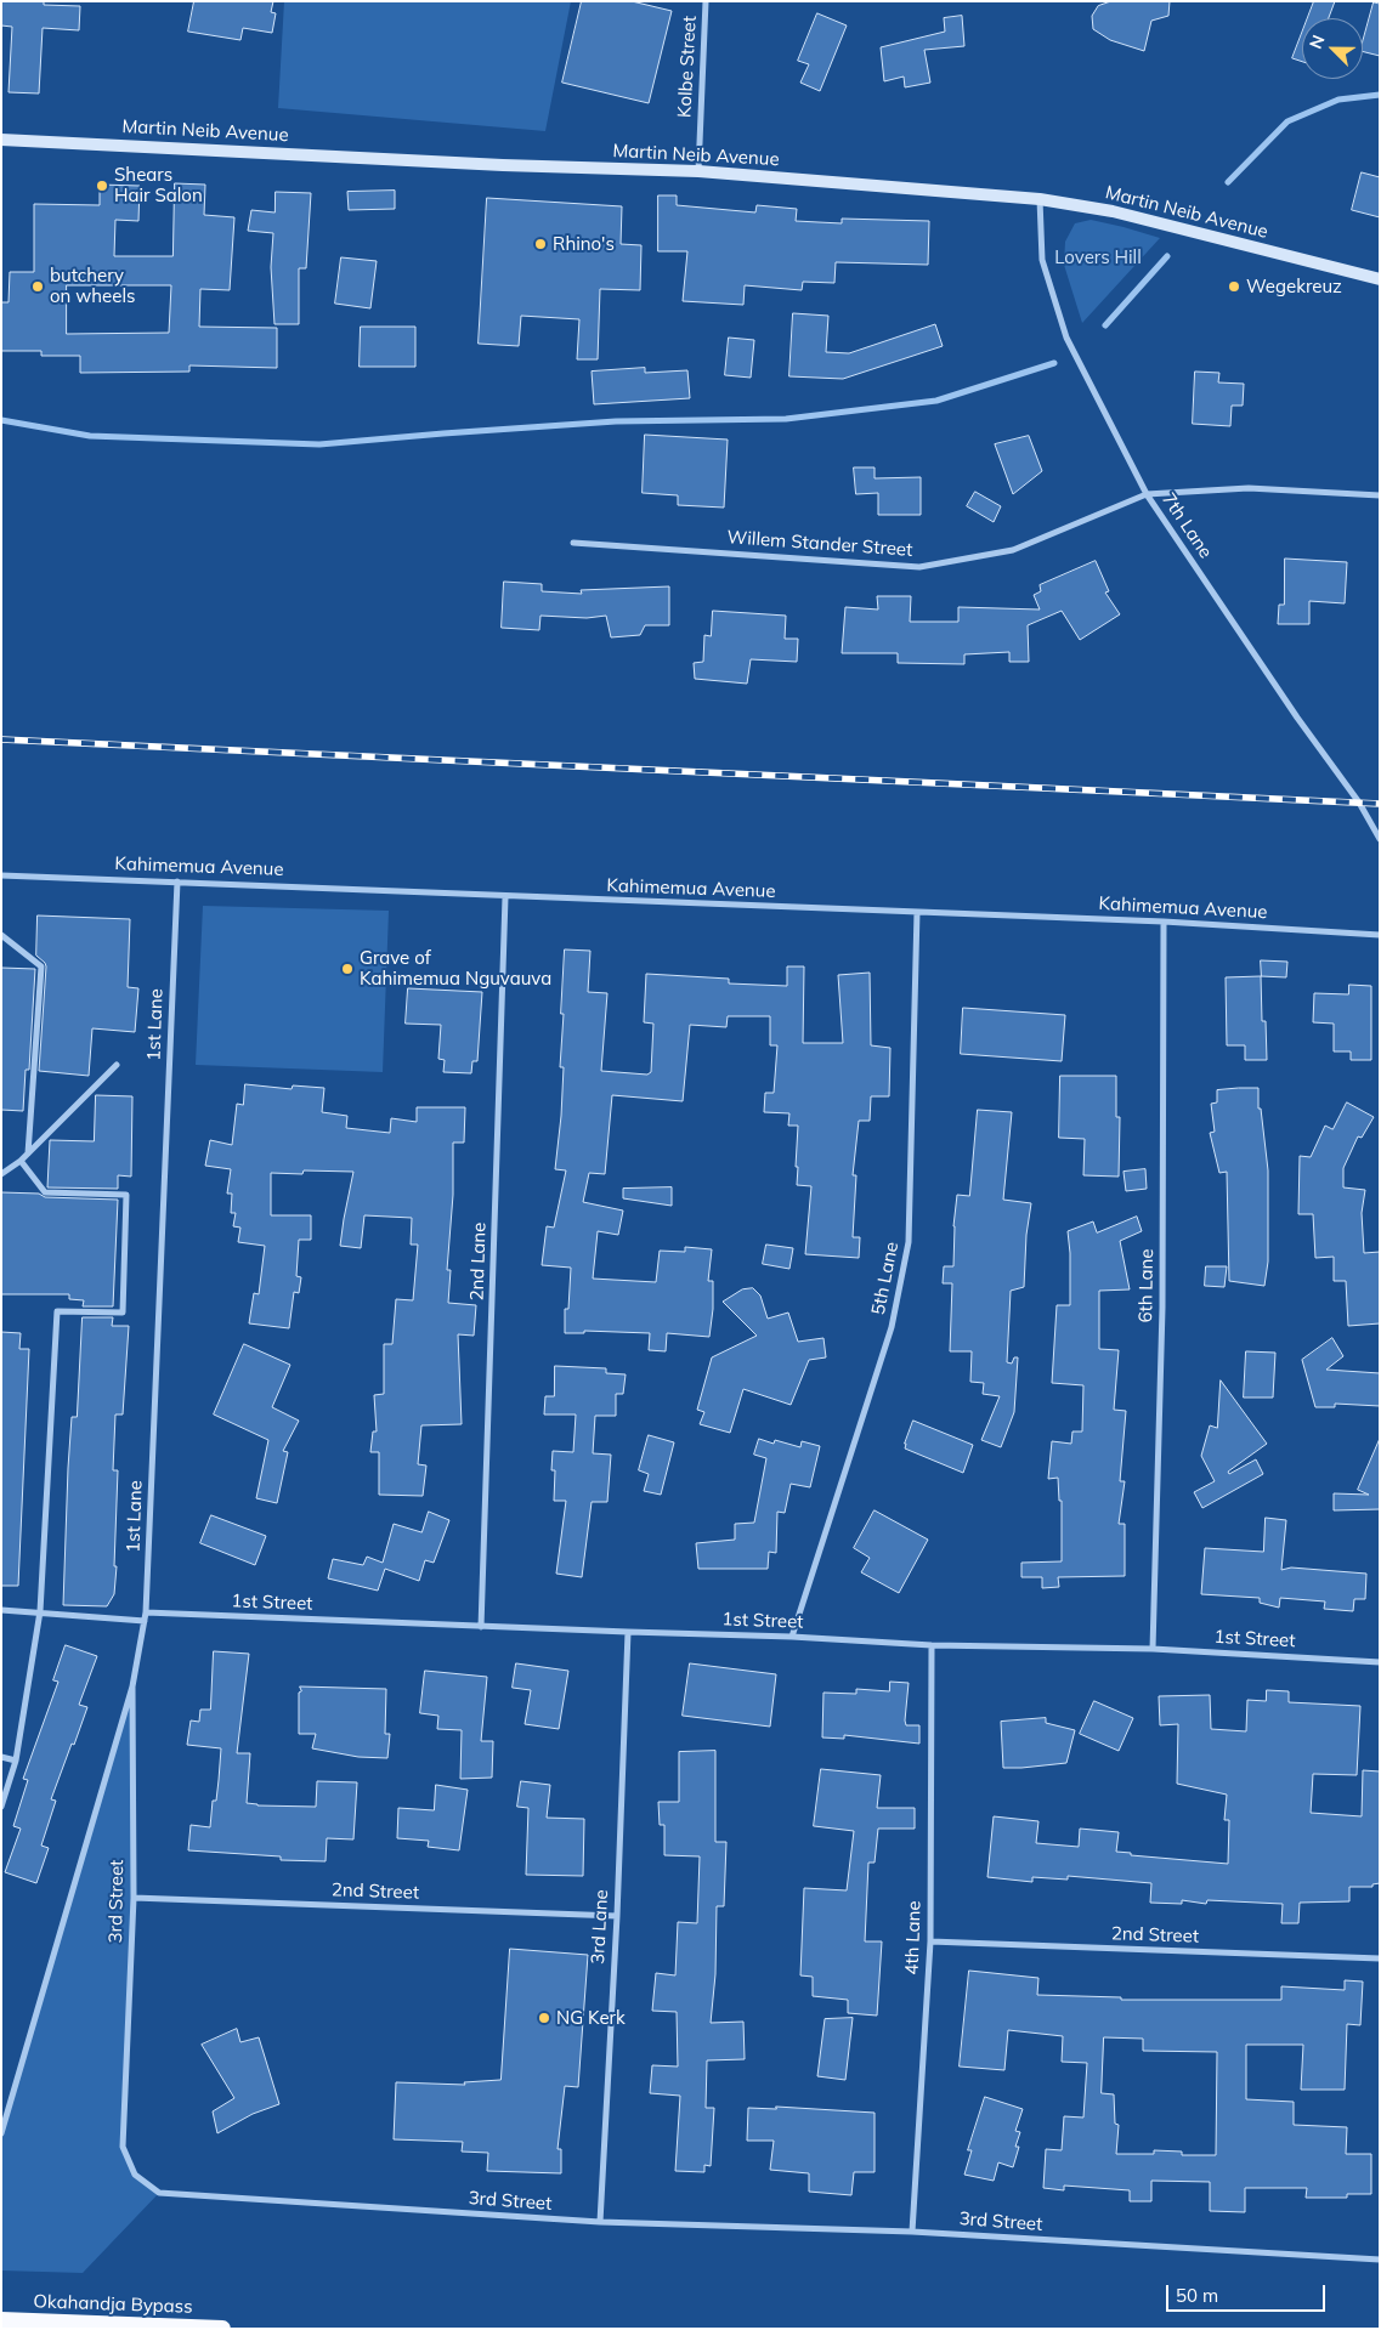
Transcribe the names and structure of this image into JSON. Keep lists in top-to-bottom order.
{
  "streets": {
    "highway": ["Okahandja Bypass"],
    "main road": ["Martin Neib Avenue"],
    "street": [
      "Kolbe Street",
      "7th Lane",
      "Willem Stander Street",
      "Kahimemua Avenue",
      "1st Lane",
      "2nd Lane",
      "5th Lane",
      "6th Lane",
      "1st Street",
      "2nd Street",
      "3rd Street",
      "3rd Lane",
      "4th Lane"
    ]
  },
  "crossings": [
    ["Kolbe Street", "Martin Neib Avenue"],
    ["Martin Neib Avenue", "7th Lane"],
    ["7th Lane", "Willem Stander Street"],
    ["Kahimemua Avenue", "1st Lane"],
    ["Kahimemua Avenue", "2nd Lane"],
    ["Kahimemua Avenue", "5th Lane"],
    ["Kahimemua Avenue", "6th Lane"],
    ["1st Lane", "1st Street"],
    ["1st Lane", "3rd Street"],
    ["2nd Lane", "1st Street"],
    ["5th Lane", "1st Street"],
    ["6th Lane", "1st Street"],
    ["1st Street", "3rd Lane"],
    ["1st Street", "4th Lane"],
    ["2nd Street", "3rd Street"],
    ["2nd Street", "3rd Lane"],
    ["2nd Street", "4th Lane"],
    ["3rd Street", "3rd Lane"],
    ["3rd Street", "4th Lane"]
  ],
  "parks": ["Lovers Hill"],
  "places": [
    "Shears Hair Salon",
    "Rhino's",
    "butchery on wheels",
    "Wegekreuz",
    "Grave of Kahimemua Nguvauva",
    "NG Kerk"
  ],
  "scale_bar": "50 m",
  "north": "top left"
}
